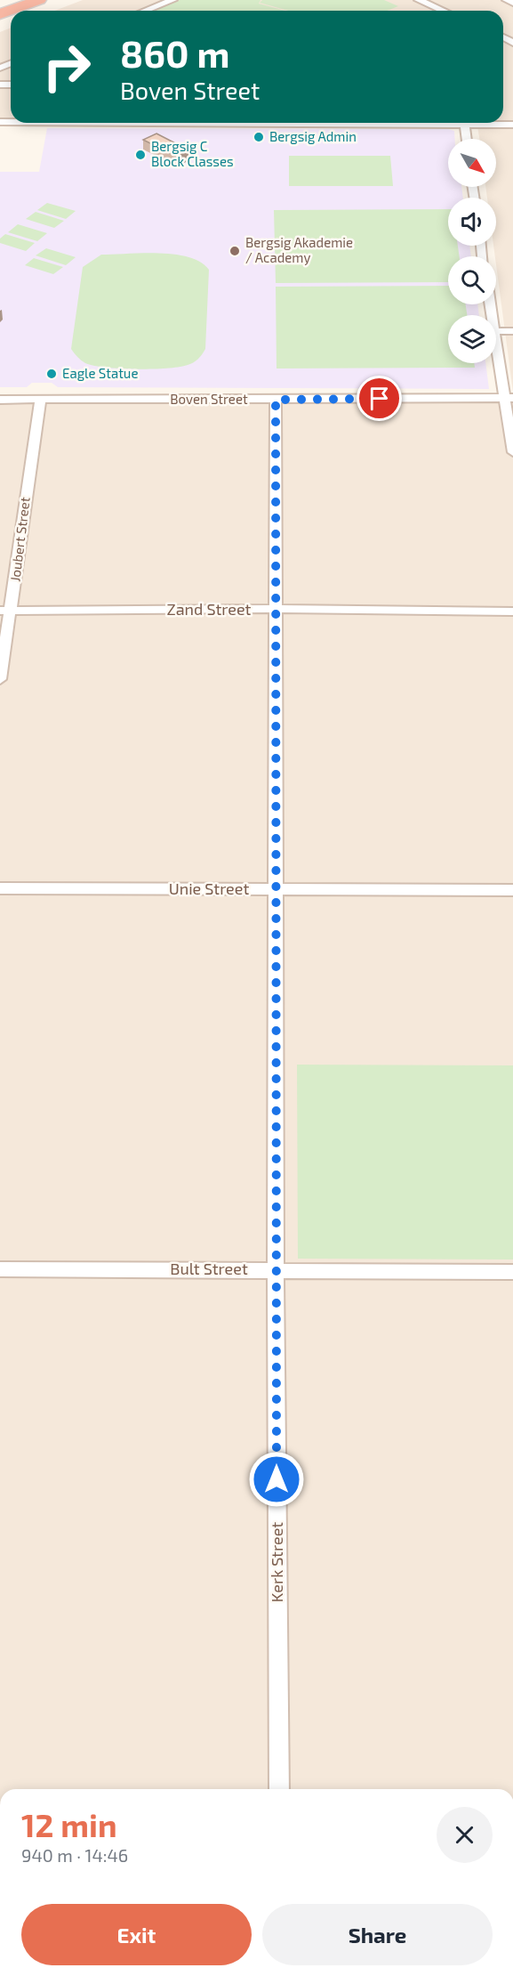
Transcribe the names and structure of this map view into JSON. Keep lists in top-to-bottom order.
{
  "streets": {
    "street": [
      "Boven Street",
      "Joubert Street",
      "Zand Street",
      "Unie Street",
      "Bult Street",
      "Kerk Street"
    ]
  },
  "crossings": [
    ["Boven Street", "Joubert Street"],
    ["Boven Street", "Kerk Street"],
    ["Joubert Street", "Zand Street"],
    ["Zand Street", "Kerk Street"],
    ["Unie Street", "Kerk Street"],
    ["Bult Street", "Kerk Street"]
  ],
  "places": [
    "Bergsig Admin",
    "Bergsig C Block Classes",
    "Bergsig Akademie / Academy",
    "Eagle Statue"
  ],
  "north": "bottom right",
  "page": {
    "turn": ["860 m", "Boven Street"],
    "heading": ["12 min", "940 m · 14:46"],
    "buttons": ["Exit", "Share"]
  }
}
